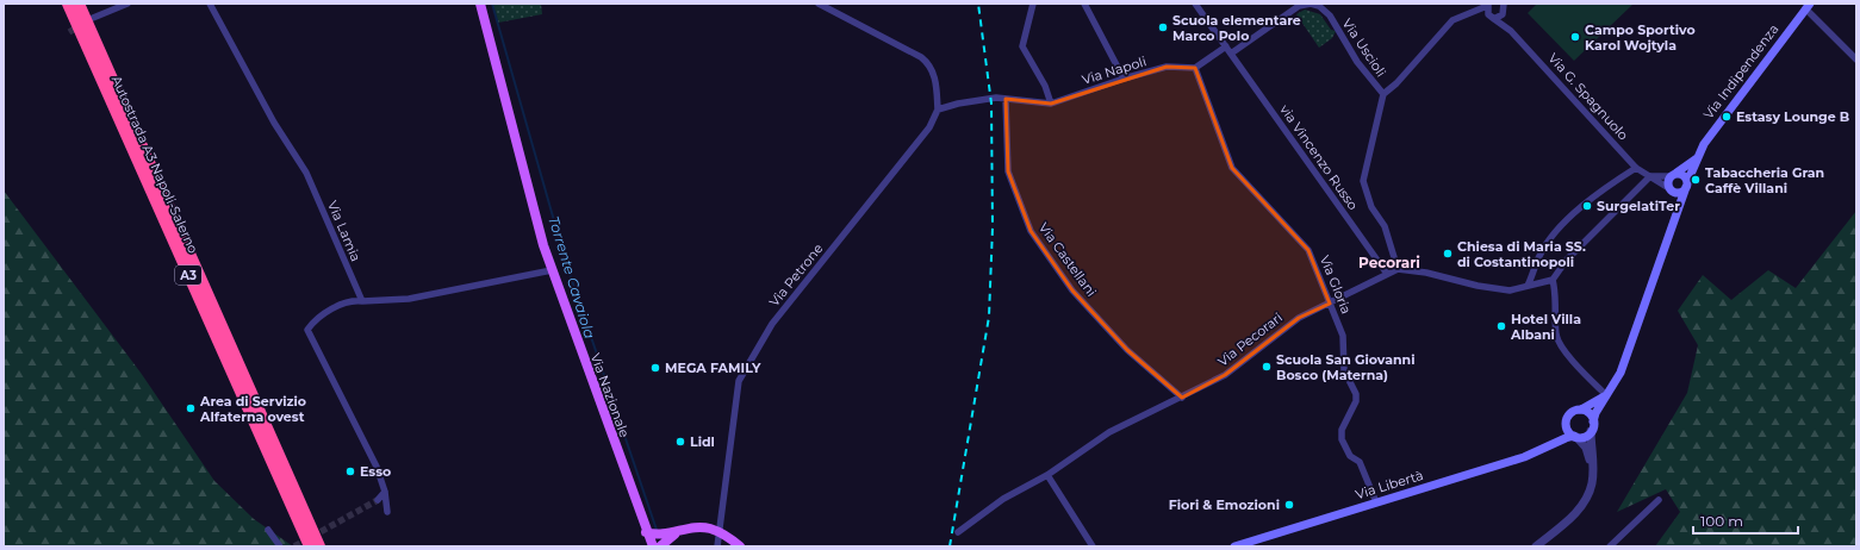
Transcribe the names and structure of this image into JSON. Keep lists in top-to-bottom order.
{
  "streets": {
    "highway": ["Autostrada A3 Napoli-Salerno", "A3"],
    "main road": ["Via Indipendenza", "Via Nazionale", "Via Libertà"],
    "street": [
      "Via Uscioli",
      "Via Napoli",
      "Via G. Spagnuolo",
      "via Vincenzo Russo",
      "Via Lamia",
      "Via Castellani",
      "Via Petrone",
      "Via Gloria",
      "Via Pecorari"
    ]
  },
  "crossings": [
    ["Via Uscioli", "via Vincenzo Russo"],
    ["Via Uscioli", "Via Pecorari"],
    ["Via Napoli", "Via Castellani"],
    ["Via Napoli", "Via Gloria"],
    ["via Vincenzo Russo", "Via Pecorari"],
    ["Via Castellani", "Via Pecorari"],
    ["Via Gloria", "Via Pecorari"],
    ["Via Gloria", "Via Libertà"]
  ],
  "districts": ["Pecorari"],
  "water": ["Torrente Cavaiola"],
  "places": [
    "Scuola elementare Marco Polo",
    "Campo Sportivo Karol Wojtyla",
    "Estasy Lounge B",
    "Tabaccheria Gran Caffè Villani",
    "SurgelatiTer",
    "Chiesa di Maria SS. di Costantinopoli",
    "Hotel Villa Albani",
    "Scuola San Giovanni Bosco (Materna)",
    "MEGA FAMILY",
    "Area di Servizio Alfaterna ovest",
    "Lidl",
    "Esso",
    "Fiori & Emozioni"
  ],
  "scale_bar": "100 m"
}
